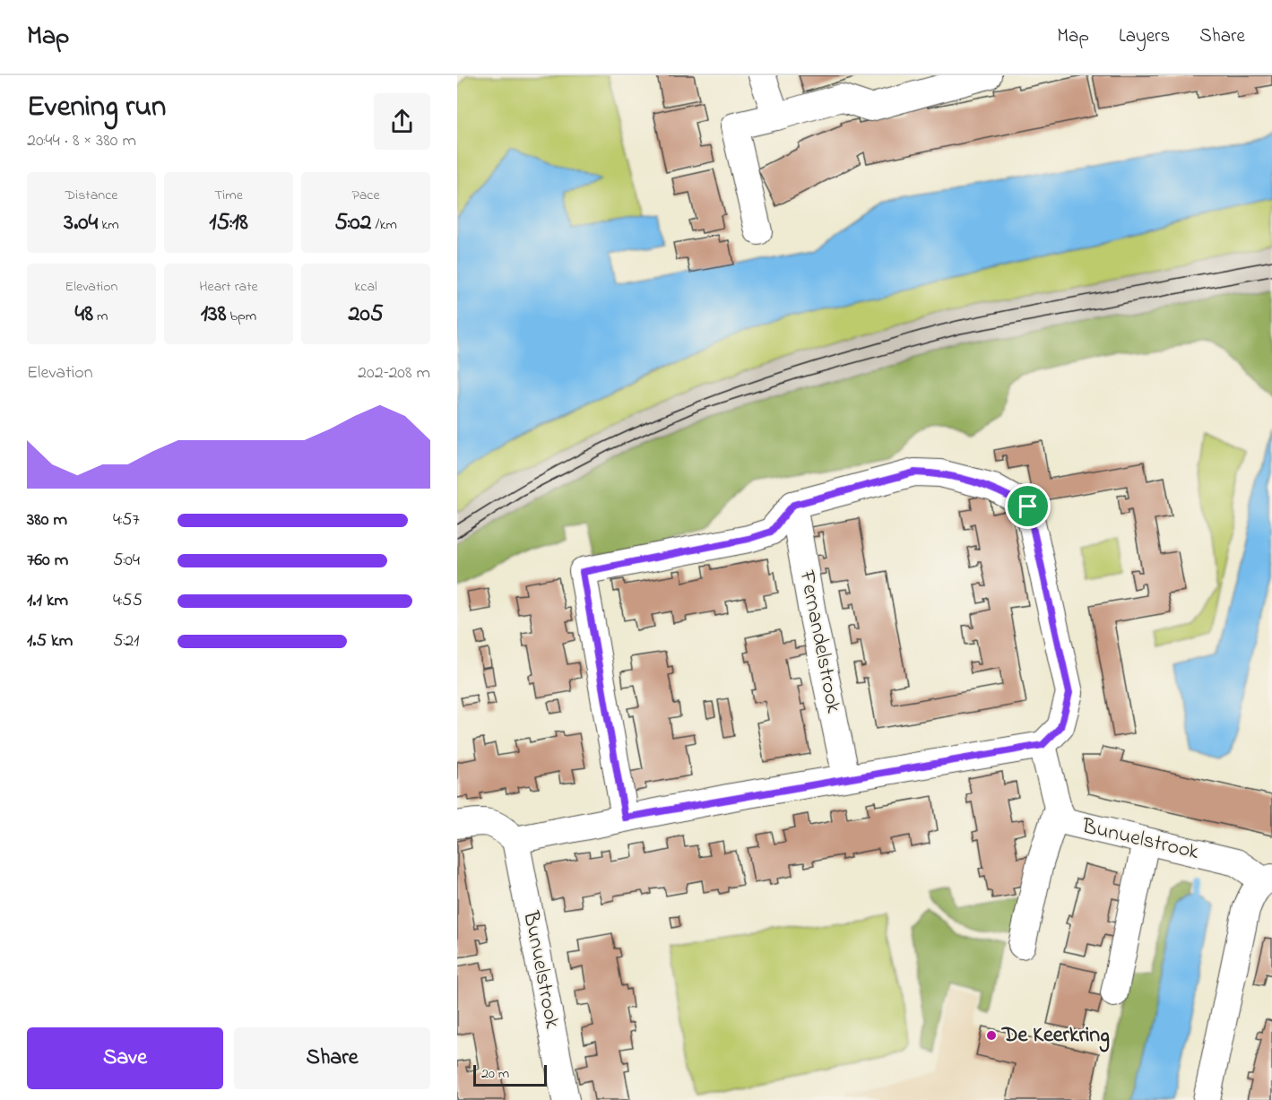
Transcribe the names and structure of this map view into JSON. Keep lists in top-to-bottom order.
{
  "streets": {
    "street": ["Fernandelstrook", "Bunuelstrook"]
  },
  "places": ["De Keerkring"],
  "scale_bar": "20 m",
  "page": {
    "header": "Map",
    "nav": ["Map", "Layers", "Share"],
    "heading": ["Evening run", "20:44 · 8 × 380 m"],
    "stats": [
      ["Distance", "3.04 km"],
      ["Time", "15:18"],
      ["Pace", "5:02 /km"],
      ["Elevation", "48 m"],
      ["Heart rate", "138 bpm"],
      ["kcal", "205"]
    ],
    "chart": ["Elevation", "202–208 m"],
    "list": [
      {
        "name": "380 m",
        "note": "4:57"
      },
      {
        "name": "760 m",
        "note": "5:04"
      },
      {
        "name": "1.1 km",
        "note": "4:55"
      },
      {
        "name": "1.5 km",
        "note": "5:21"
      }
    ],
    "buttons": ["Save", "Share"],
    "scale": "20 m"
  }
}
